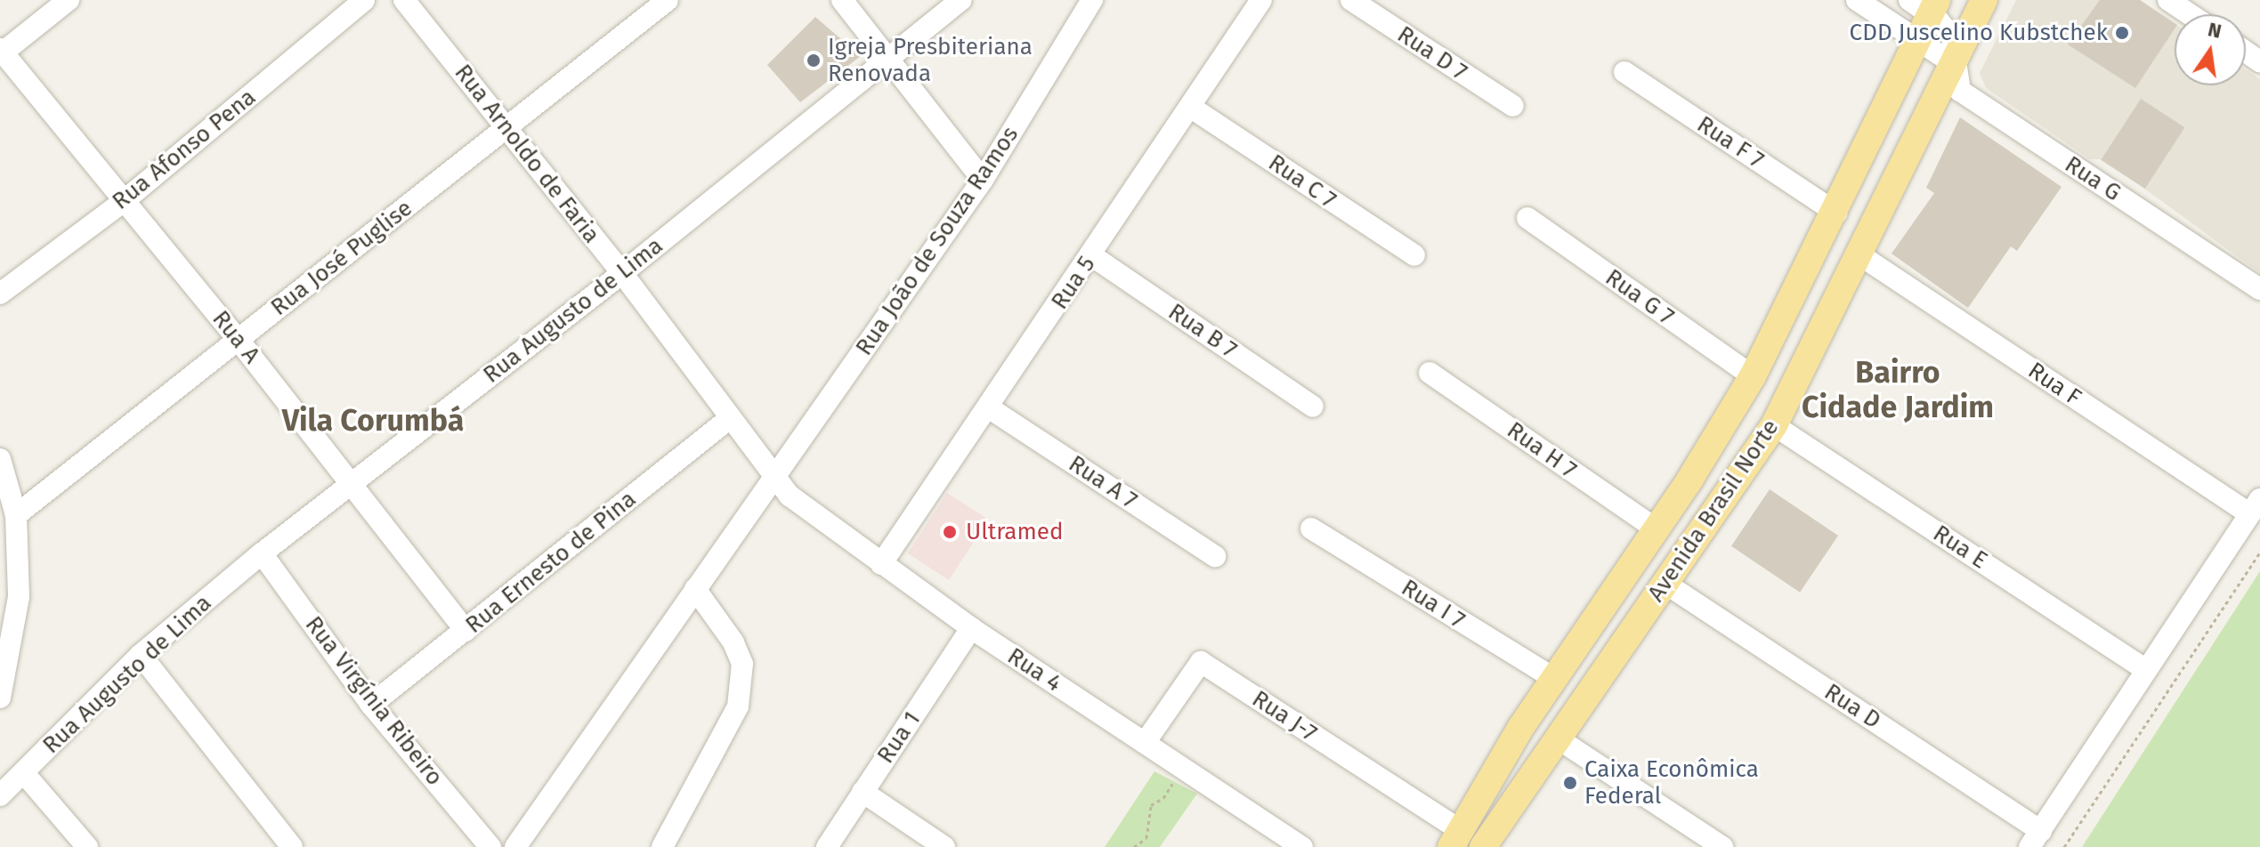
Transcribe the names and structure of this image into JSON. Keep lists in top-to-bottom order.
{
  "streets": {
    "main road": ["Avenida Brasil Norte"],
    "street": [
      "Rua D 7",
      "Rua F 7",
      "Rua Afonso Pena",
      "Rua Arnoldo de Faria",
      "Rua G",
      "Rua C 7",
      "Rua João de Souza Ramos",
      "Rua José Puglise",
      "Rua 5",
      "Rua G 7",
      "Rua Augusto de Lima",
      "Rua B 7",
      "Rua A",
      "Rua F",
      "Rua H 7",
      "Rua A 7",
      "Rua E",
      "Rua Ernesto de Pina",
      "Rua I 7",
      "Rua 4",
      "Rua Virgínia Ribeiro",
      "Rua D",
      "Rua J-7",
      "Rua 1"
    ]
  },
  "crossings": [
    ["Rua F 7", "Avenida Brasil Norte"],
    ["Rua Afonso Pena", "Rua A"],
    ["Rua Arnoldo de Faria", "Rua João de Souza Ramos"],
    ["Rua Arnoldo de Faria", "Rua José Puglise"],
    ["Rua Arnoldo de Faria", "Rua Augusto de Lima"],
    ["Rua Arnoldo de Faria", "Rua Ernesto de Pina"],
    ["Rua Arnoldo de Faria", "Rua 4"],
    ["Rua G", "Avenida Brasil Norte"],
    ["Rua C 7", "Rua 5"],
    ["Rua João de Souza Ramos", "Rua 4"],
    ["Rua José Puglise", "Rua A"],
    ["Rua 5", "Rua B 7"],
    ["Rua 5", "Rua A 7"],
    ["Rua 5", "Rua 4"],
    ["Rua G 7", "Avenida Brasil Norte"],
    ["Rua Augusto de Lima", "Rua A"],
    ["Rua Augusto de Lima", "Rua Virgínia Ribeiro"],
    ["Rua A", "Rua Ernesto de Pina"],
    ["Rua F", "Avenida Brasil Norte"],
    ["Rua F", "Rua D"],
    ["Rua H 7", "Avenida Brasil Norte"],
    ["Avenida Brasil Norte", "Rua E"],
    ["Avenida Brasil Norte", "Rua I 7"],
    ["Avenida Brasil Norte", "Rua D"],
    ["Avenida Brasil Norte", "Rua J-7"],
    ["Rua E", "Rua D"],
    ["Rua Ernesto de Pina", "Rua Virgínia Ribeiro"],
    ["Rua 4", "Rua J-7"],
    ["Rua 4", "Rua 1"]
  ],
  "districts": ["Bairro Cidade Jardim", "Vila Corumbá"],
  "places": [
    "CDD Juscelino Kubstchek",
    "Igreja Presbiteriana Renovada",
    "Ultramed",
    "Caixa Econômica Federal"
  ],
  "north": "top"
}
